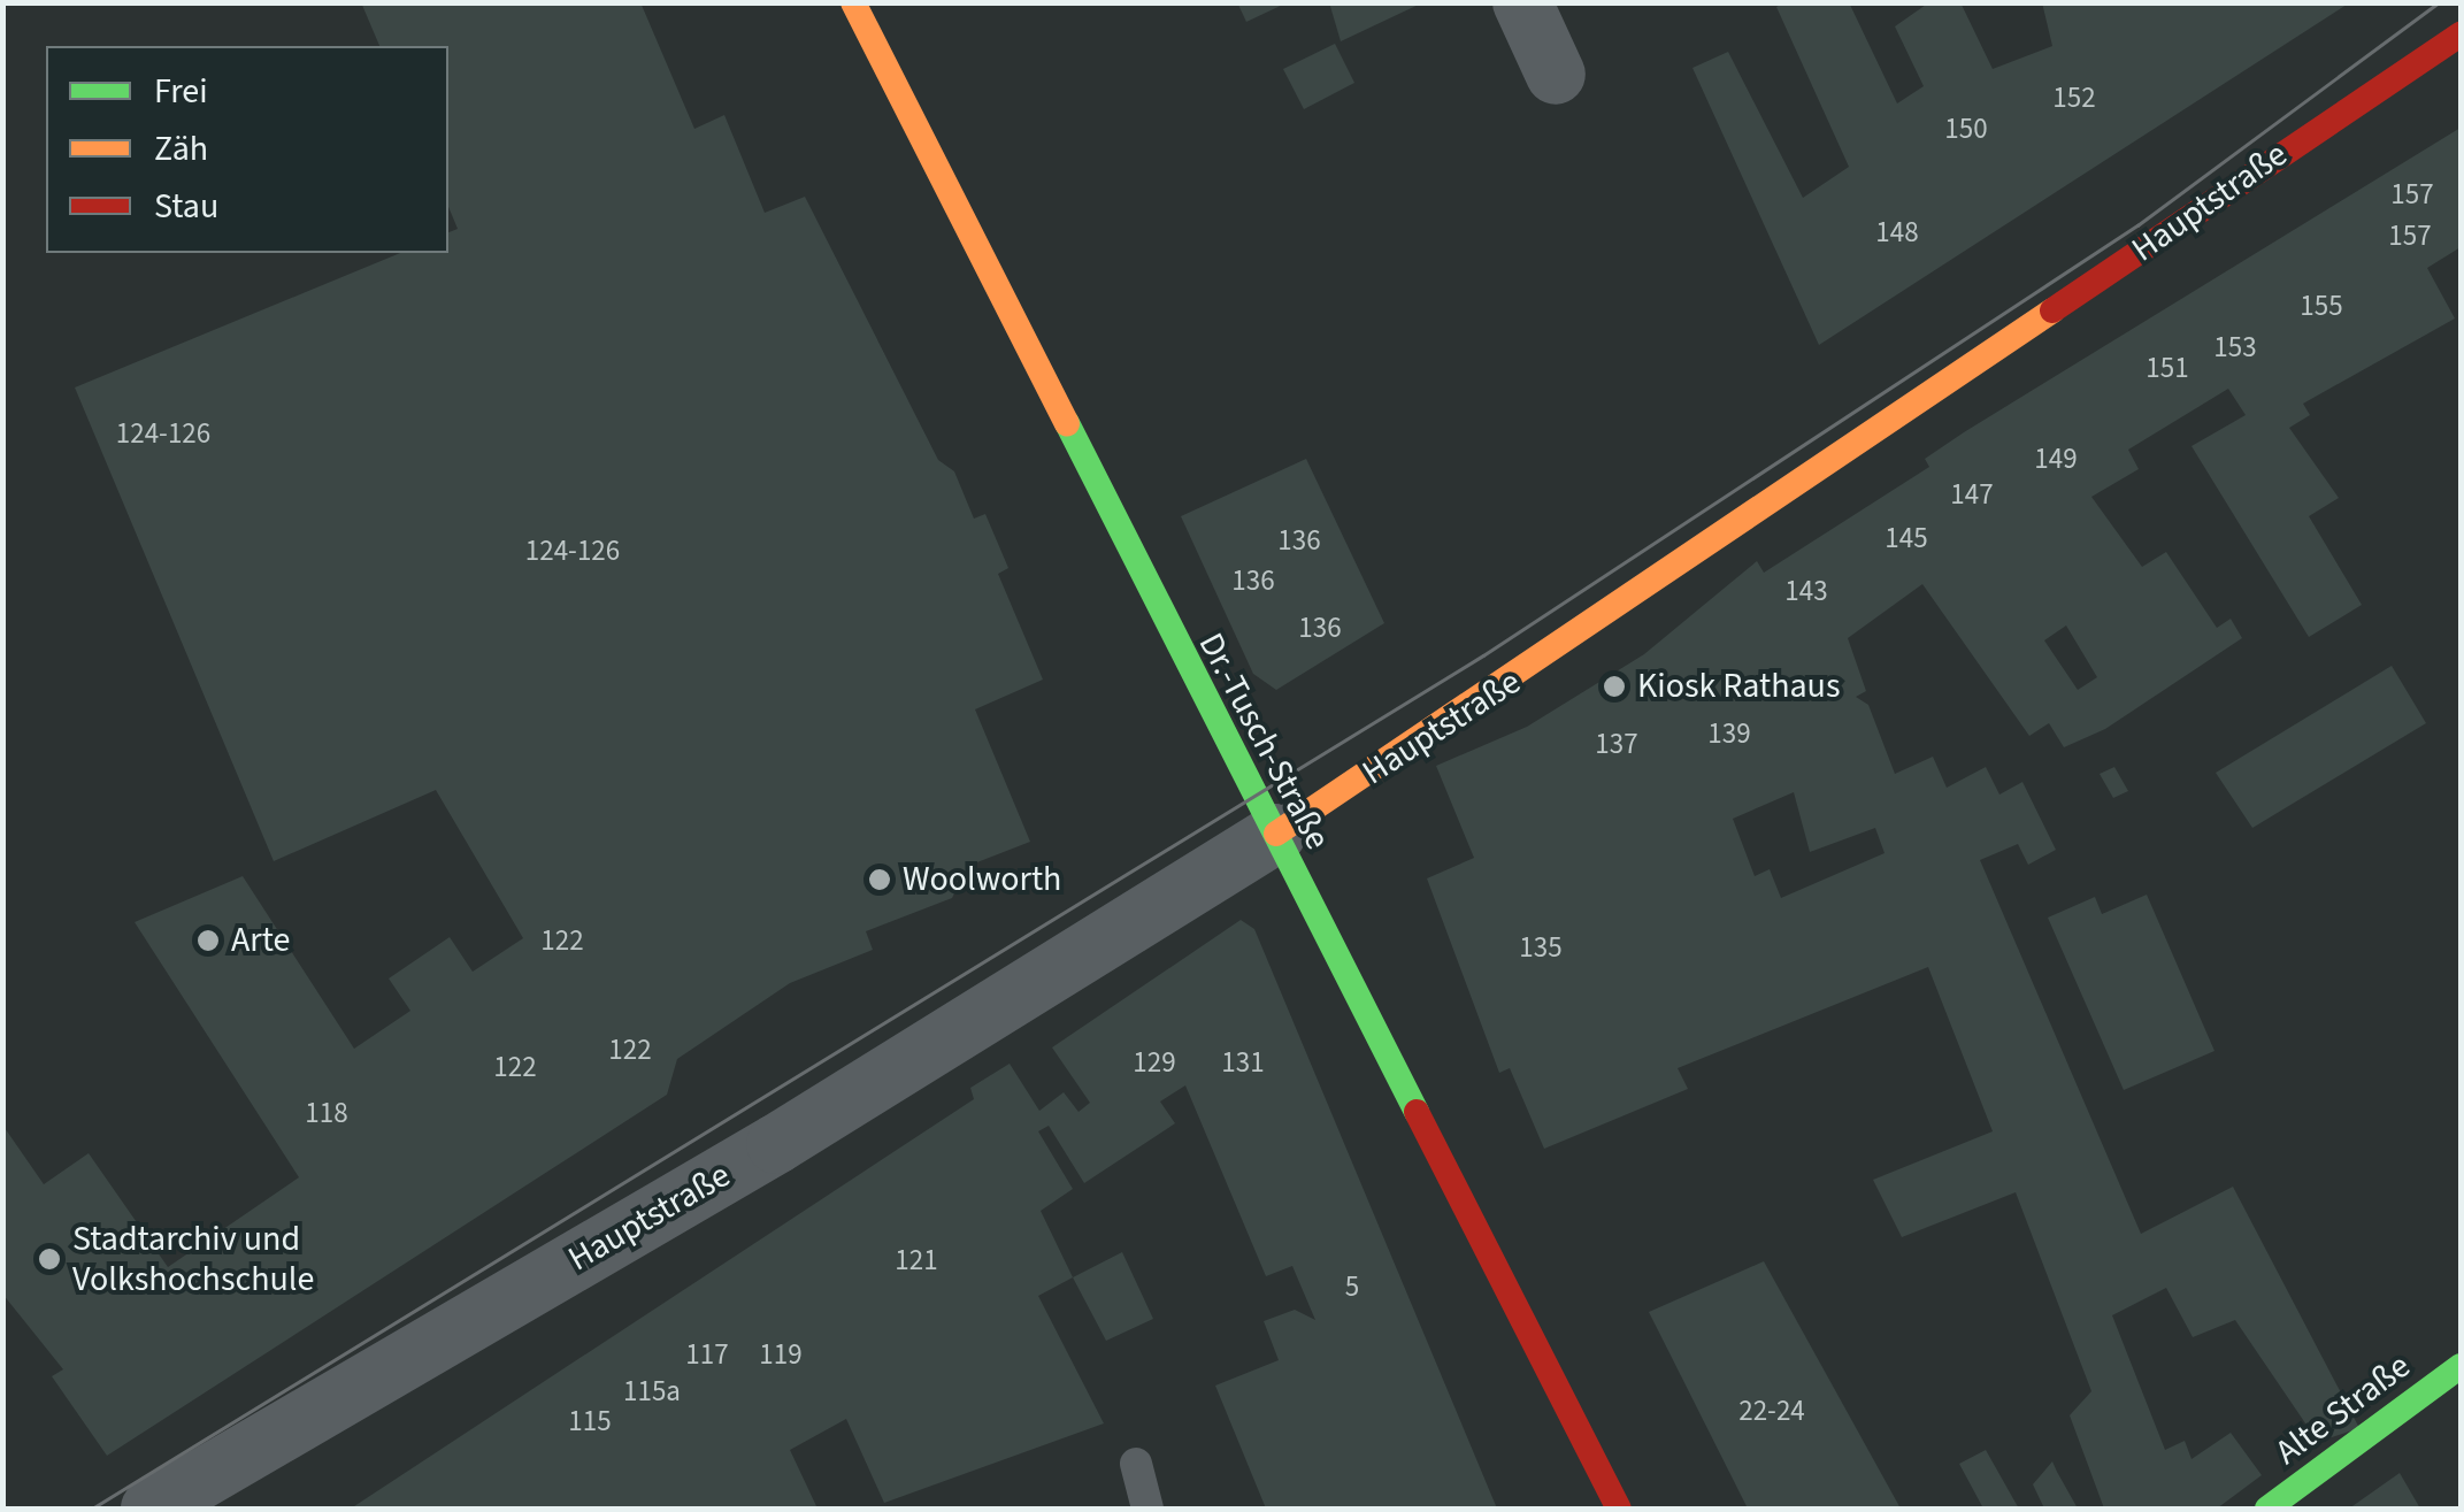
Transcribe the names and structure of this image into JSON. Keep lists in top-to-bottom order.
{
  "streets": {
    "street": ["Hauptstraße", "Dr.-Tusch-Straße", "Alte Straße"]
  },
  "crossings": [
    ["Hauptstraße", "Dr.-Tusch-Straße"]
  ],
  "places": [
    "Kiosk Rathaus",
    "Woolworth",
    "Arte",
    "Stadtarchiv und Volkshochschule"
  ],
  "house_numbers": [
    "152",
    "150",
    "157",
    "148",
    "157",
    "155",
    "153",
    "151",
    "124-126",
    "149",
    "147",
    "145",
    "136",
    "124-126",
    "136",
    "143",
    "136",
    "139",
    "137",
    "122",
    "135",
    "122",
    "129",
    "131",
    "122",
    "118",
    "121",
    "5",
    "117",
    "119",
    "115a",
    "22-24",
    "115"
  ],
  "legend": ["Frei", "Zäh", "Stau"]
}
